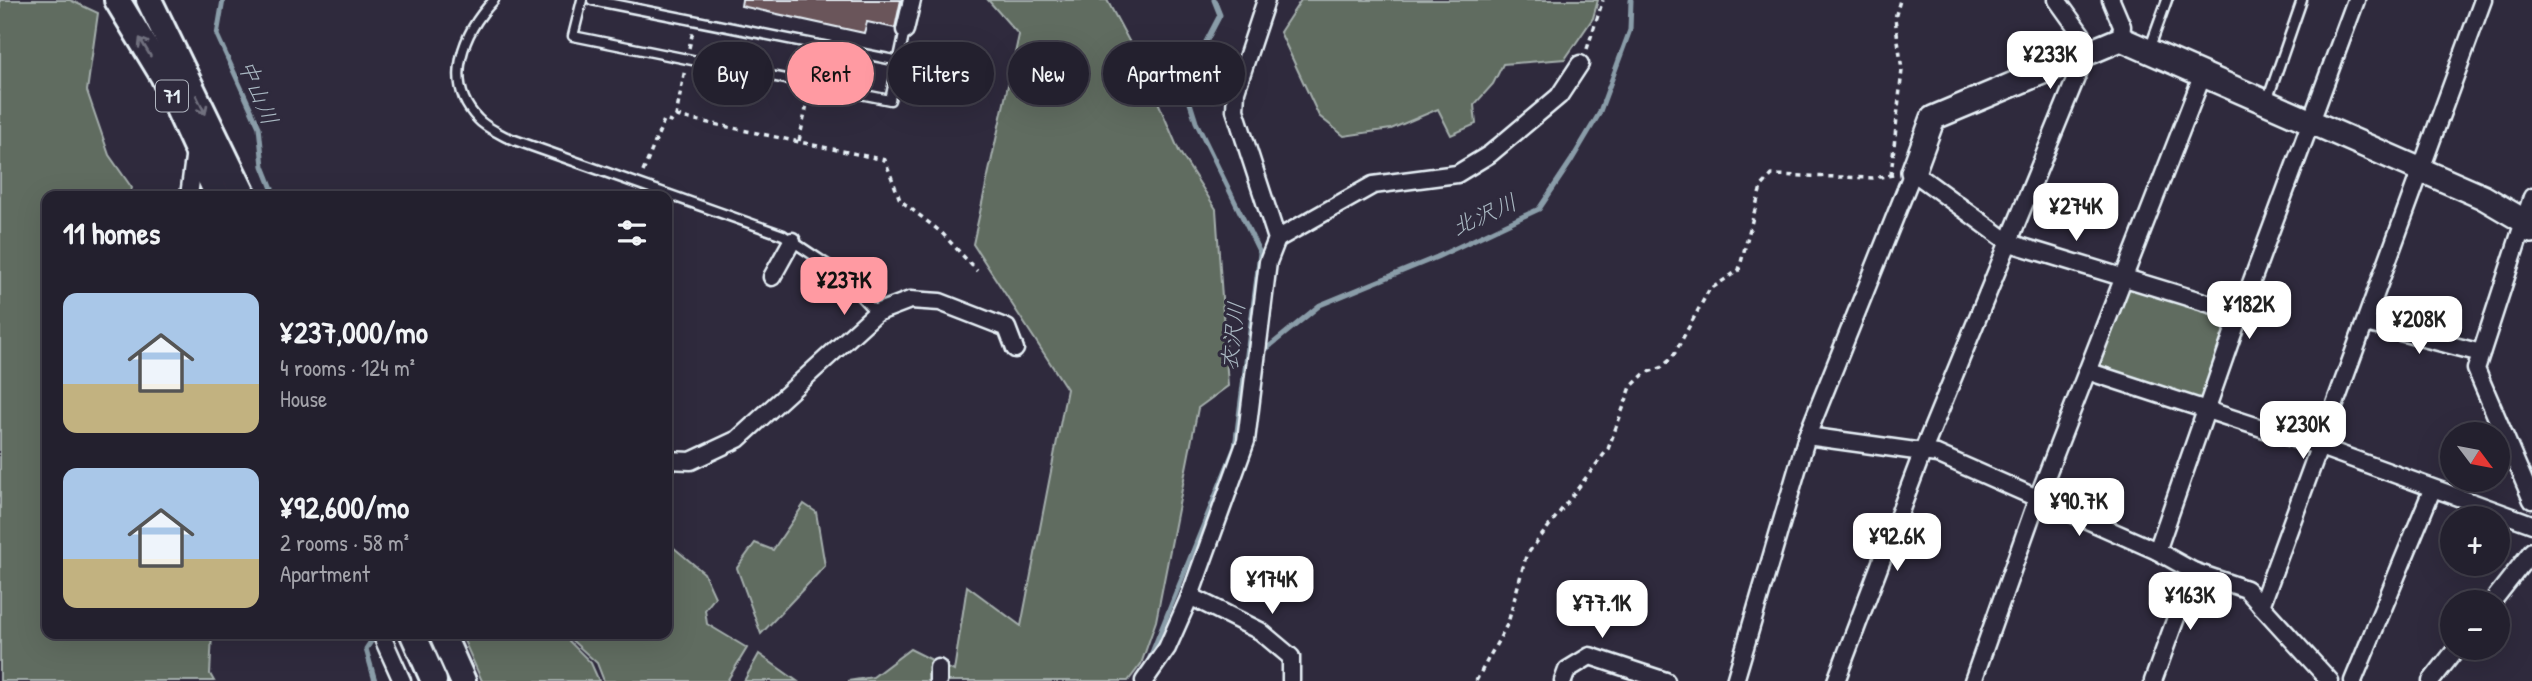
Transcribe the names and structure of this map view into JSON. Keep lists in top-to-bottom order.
{
  "streets": {
    "main road": ["71"]
  },
  "water": ["中山川", "北沢川", "衣沢川"],
  "north": "bottom right",
  "page": {
    "price": [
      "¥233K",
      "¥274K",
      "¥237K",
      "¥182K",
      "¥208K",
      "¥230K",
      "¥90.7K",
      "¥92.6K",
      "¥174K",
      "¥163K",
      "¥77.1K"
    ],
    "chip": [
      "Buy",
      "Rent",
      "Filters",
      "New",
      "Apartment"
    ],
    "heading": "11 homes",
    "list": [
      {
        "name": "¥237,000/mo",
        "note": "4 rooms · 124 m² · House"
      },
      {
        "name": "¥92,600/mo",
        "note": "2 rooms · 58 m² · Apartment"
      }
    ],
    "map_buttons": ["+", "−"]
  }
}
